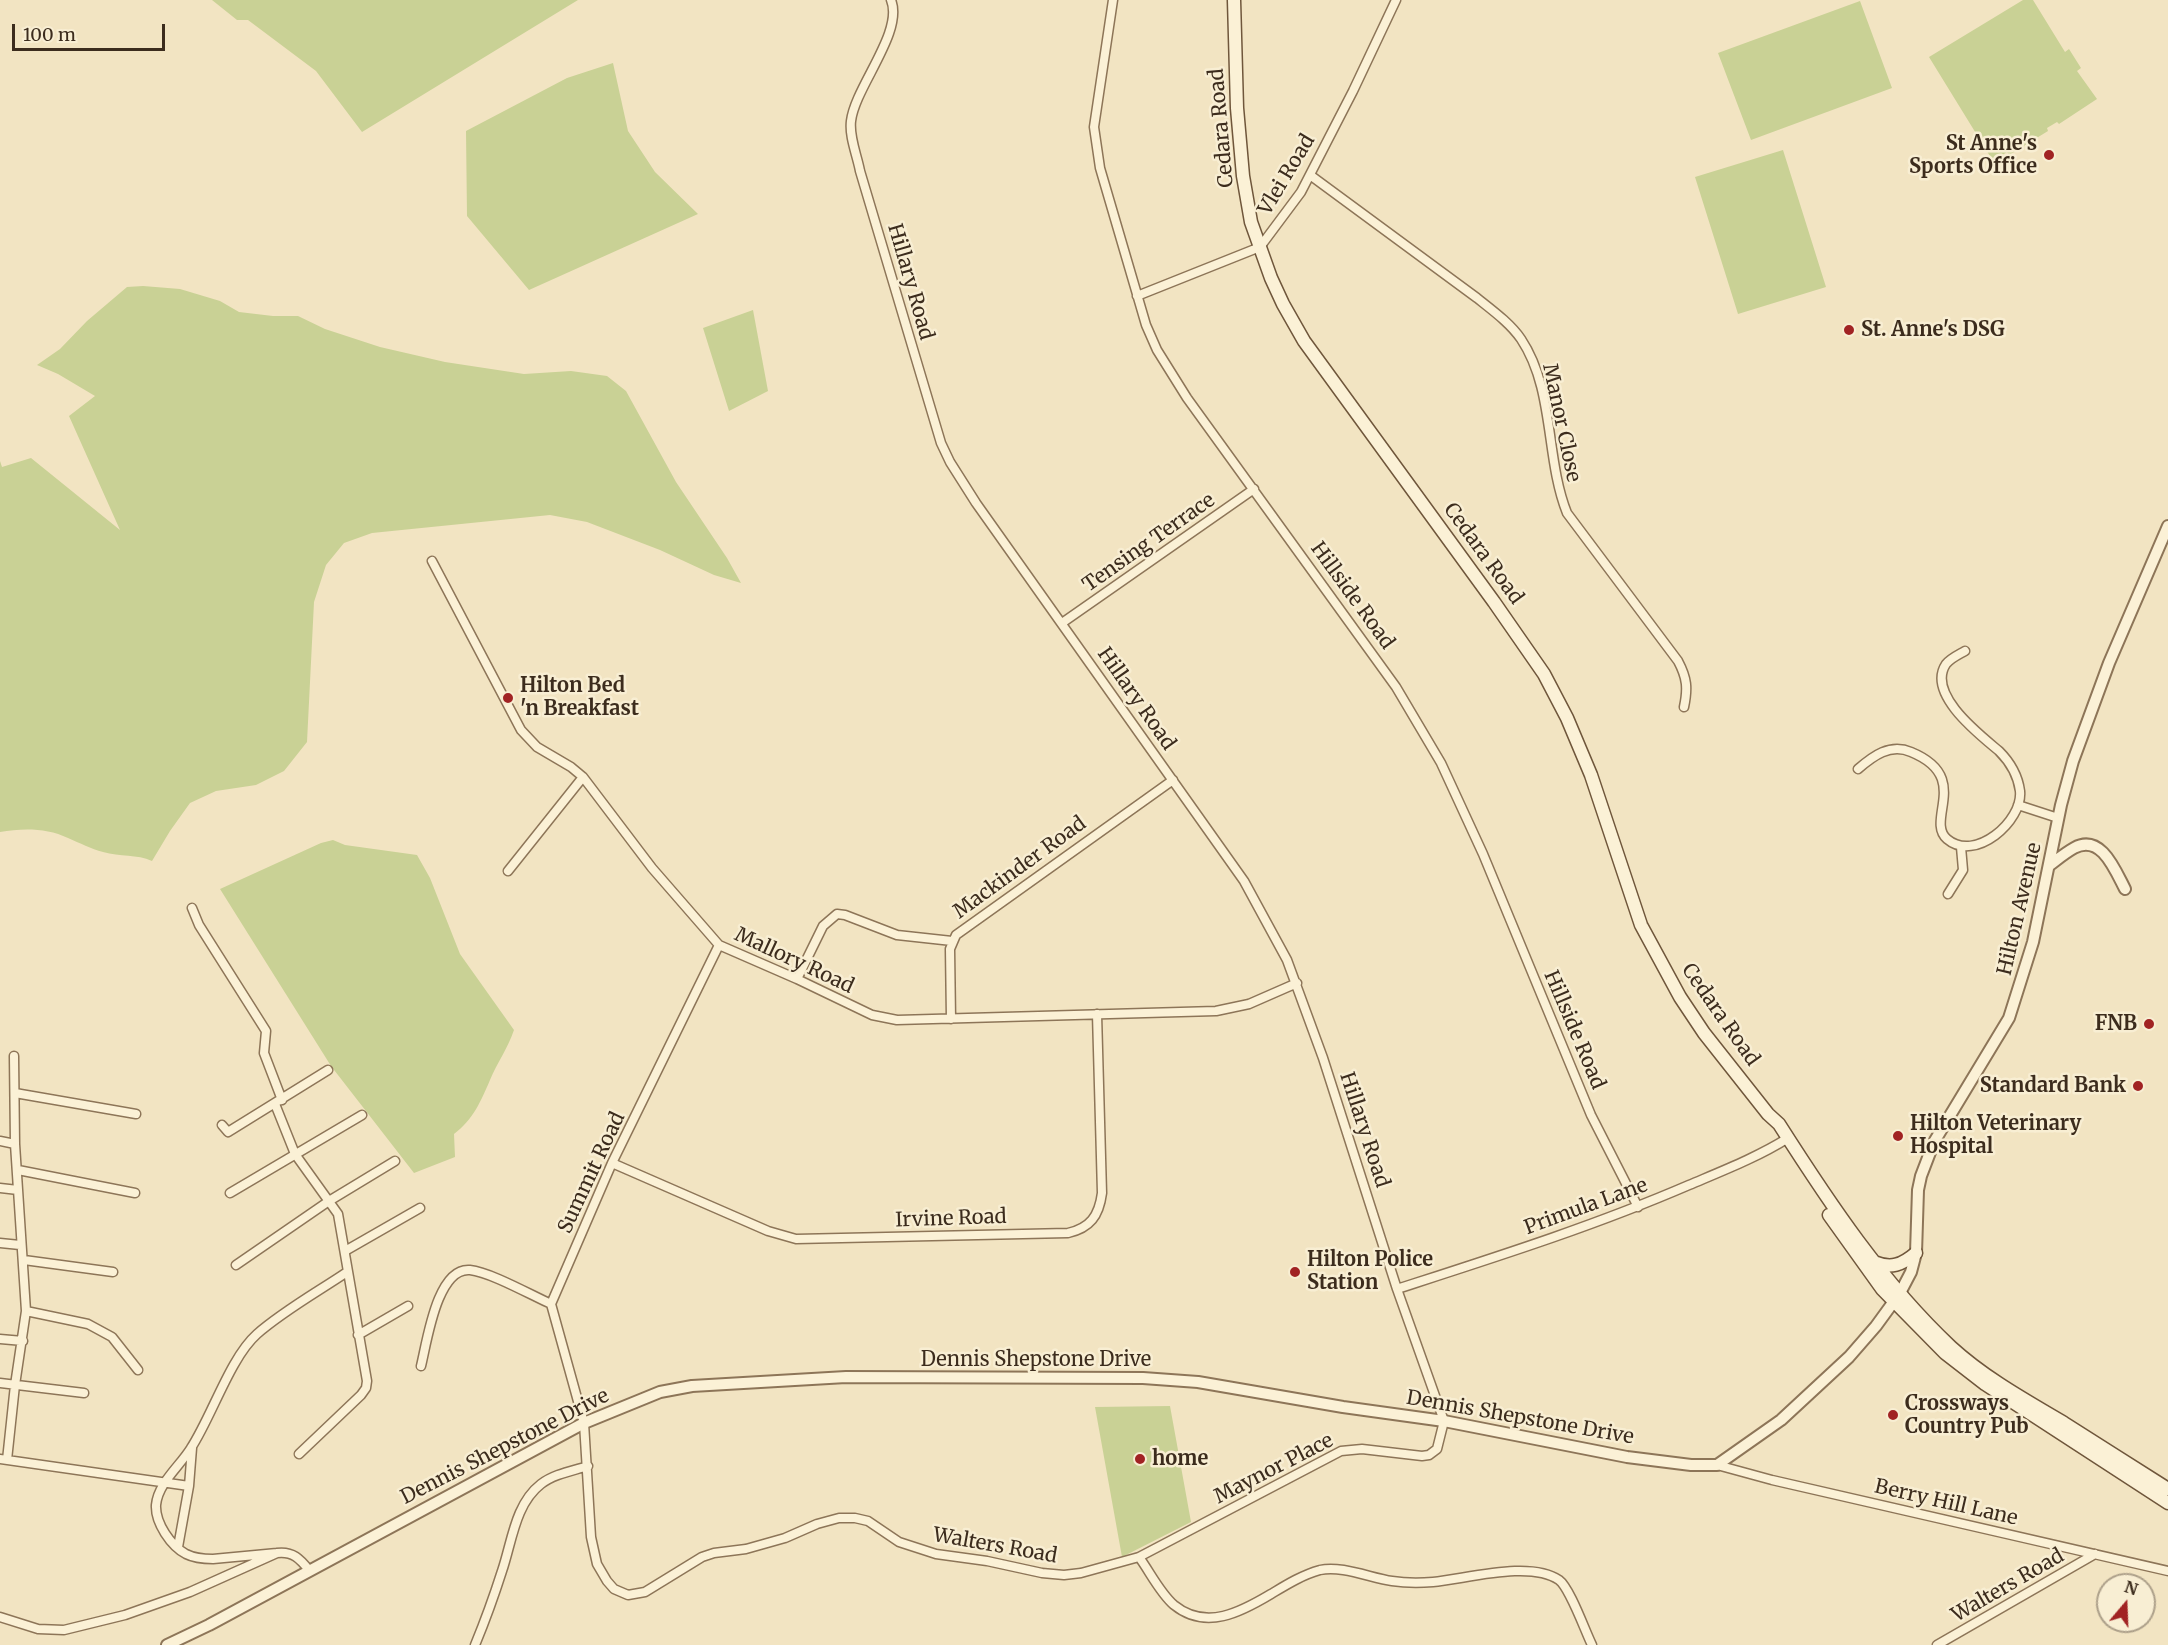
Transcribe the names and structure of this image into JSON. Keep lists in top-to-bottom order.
{
  "streets": {
    "main road": ["Cedara Road"],
    "street": [
      "Vlei Road",
      "Hillary Road",
      "Manor Close",
      "Tensing Terrace",
      "Hillside Road",
      "Mackinder Road",
      "Hilton Avenue",
      "Mallory Road",
      "Summit Road",
      "Primula Lane",
      "Irvine Road",
      "Dennis Shepstone Drive",
      "Maynor Place",
      "Berry Hill Lane",
      "Walters Road"
    ]
  },
  "crossings": [
    ["Cedara Road", "Vlei Road"],
    ["Cedara Road", "Hilton Avenue"],
    ["Cedara Road", "Primula Lane"],
    ["Vlei Road", "Manor Close"],
    ["Hillary Road", "Tensing Terrace"],
    ["Hillary Road", "Mackinder Road"],
    ["Hillary Road", "Mallory Road"],
    ["Hillary Road", "Primula Lane"],
    ["Hillary Road", "Dennis Shepstone Drive"],
    ["Hillary Road", "Maynor Place"],
    ["Tensing Terrace", "Hillside Road"],
    ["Hillside Road", "Primula Lane"],
    ["Mackinder Road", "Mallory Road"],
    ["Mallory Road", "Summit Road"],
    ["Mallory Road", "Irvine Road"],
    ["Summit Road", "Irvine Road"],
    ["Dennis Shepstone Drive", "Maynor Place"],
    ["Dennis Shepstone Drive", "Berry Hill Lane"],
    ["Dennis Shepstone Drive", "Walters Road"],
    ["Maynor Place", "Walters Road"],
    ["Berry Hill Lane", "Walters Road"]
  ],
  "places": [
    "St Anne's Sports Office",
    "St. Anne's DSG",
    "Hilton Bed 'n Breakfast",
    "FNB",
    "Standard Bank",
    "Hilton Veterinary Hospital",
    "Hilton Police Station",
    "Crossways Country Pub",
    "home"
  ],
  "scale_bar": "100 m",
  "north": "top"
}
